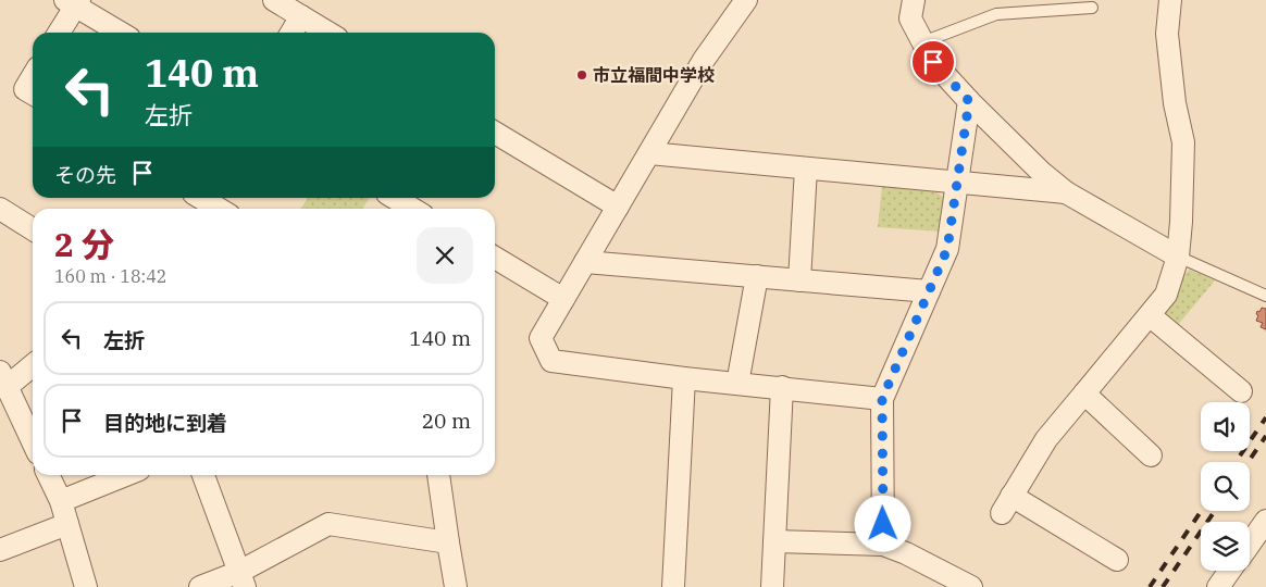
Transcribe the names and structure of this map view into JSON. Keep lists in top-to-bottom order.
{
  "places": ["市立福間中学校"],
  "page": {
    "turn": ["140 m", "左折"],
    "then": "その先",
    "heading": ["2 分", "160 m · 18:42"],
    "list": [
      {
        "name": "左折",
        "value": "140 m"
      },
      {
        "name": "目的地に到着",
        "value": "20 m"
      }
    ]
  }
}
